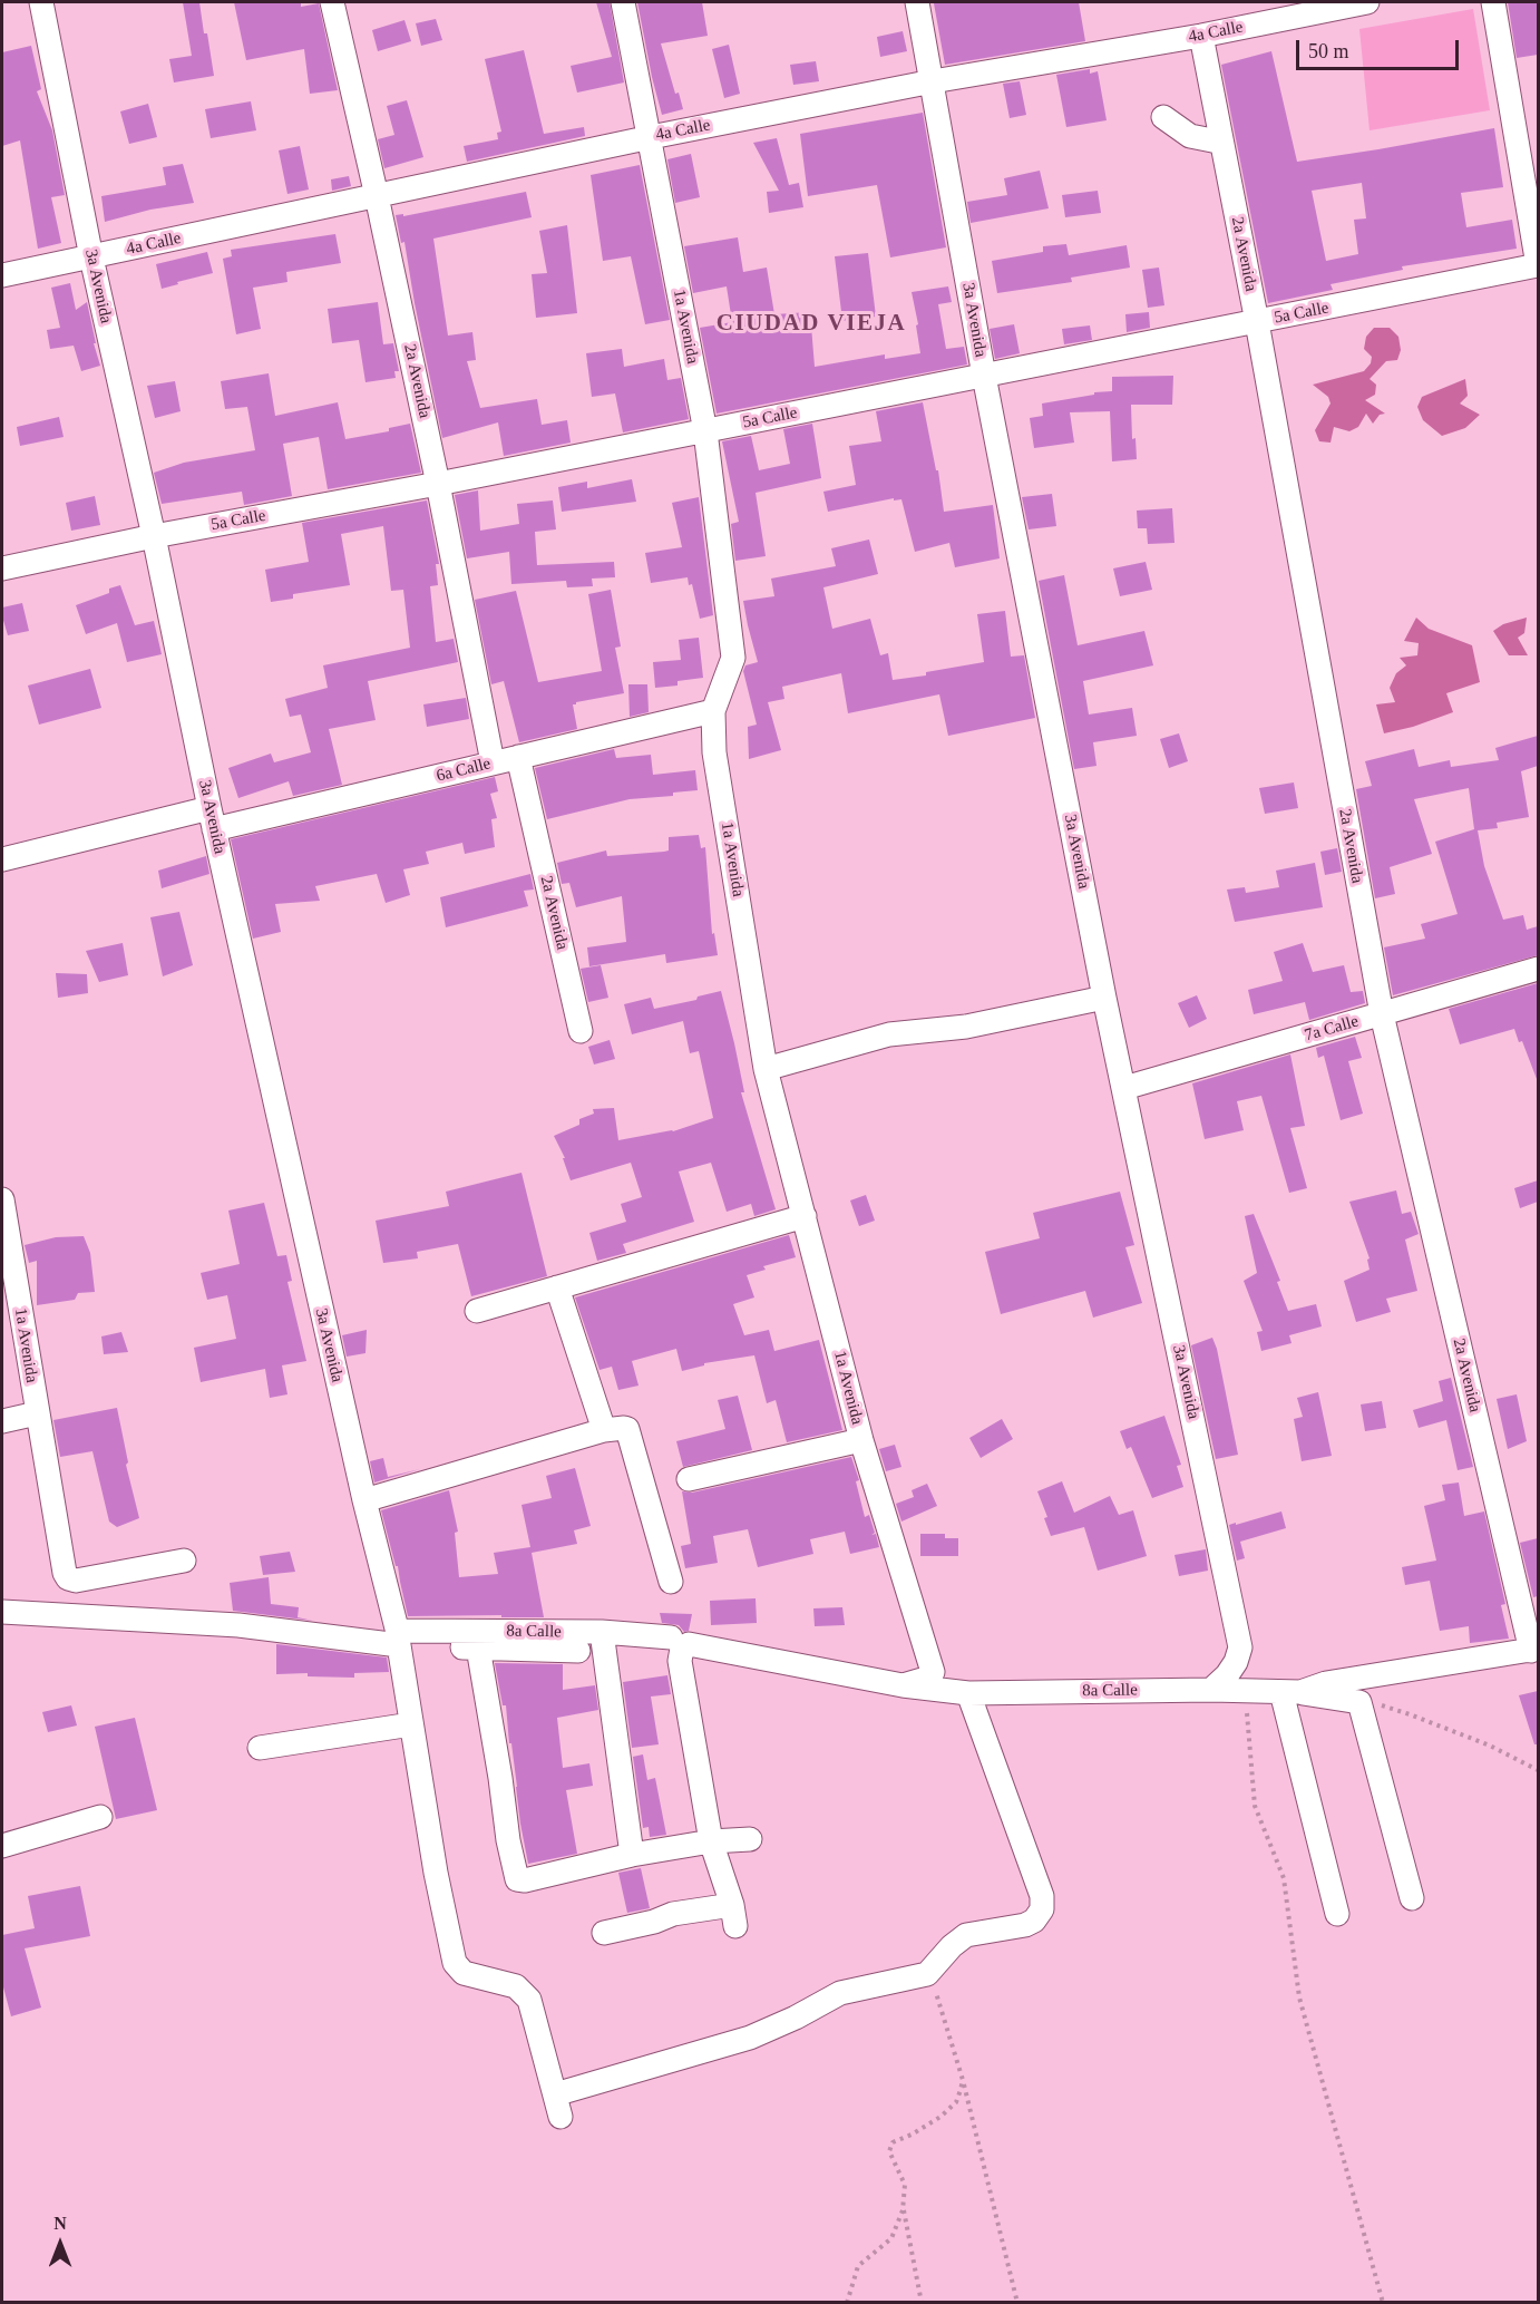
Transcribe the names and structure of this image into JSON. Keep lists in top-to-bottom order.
{
  "streets": {
    "street": [
      "4a Calle",
      "2a Avenida",
      "3a Avenida",
      "5a Calle",
      "1a Avenida",
      "6a Calle",
      "7a Calle",
      "8a Calle"
    ]
  },
  "crossings": [
    ["4a Calle", "2a Avenida"],
    ["4a Calle", "3a Avenida"],
    ["4a Calle", "1a Avenida"],
    ["2a Avenida", "5a Calle"],
    ["2a Avenida", "6a Calle"],
    ["2a Avenida", "7a Calle"],
    ["2a Avenida", "8a Calle"],
    ["3a Avenida", "5a Calle"],
    ["3a Avenida", "6a Calle"],
    ["3a Avenida", "7a Calle"],
    ["3a Avenida", "8a Calle"],
    ["5a Calle", "1a Avenida"],
    ["1a Avenida", "6a Calle"],
    ["1a Avenida", "8a Calle"]
  ],
  "districts": ["CIUDAD VIEJA"],
  "scale_bar": "50 m",
  "north": "top"
}
